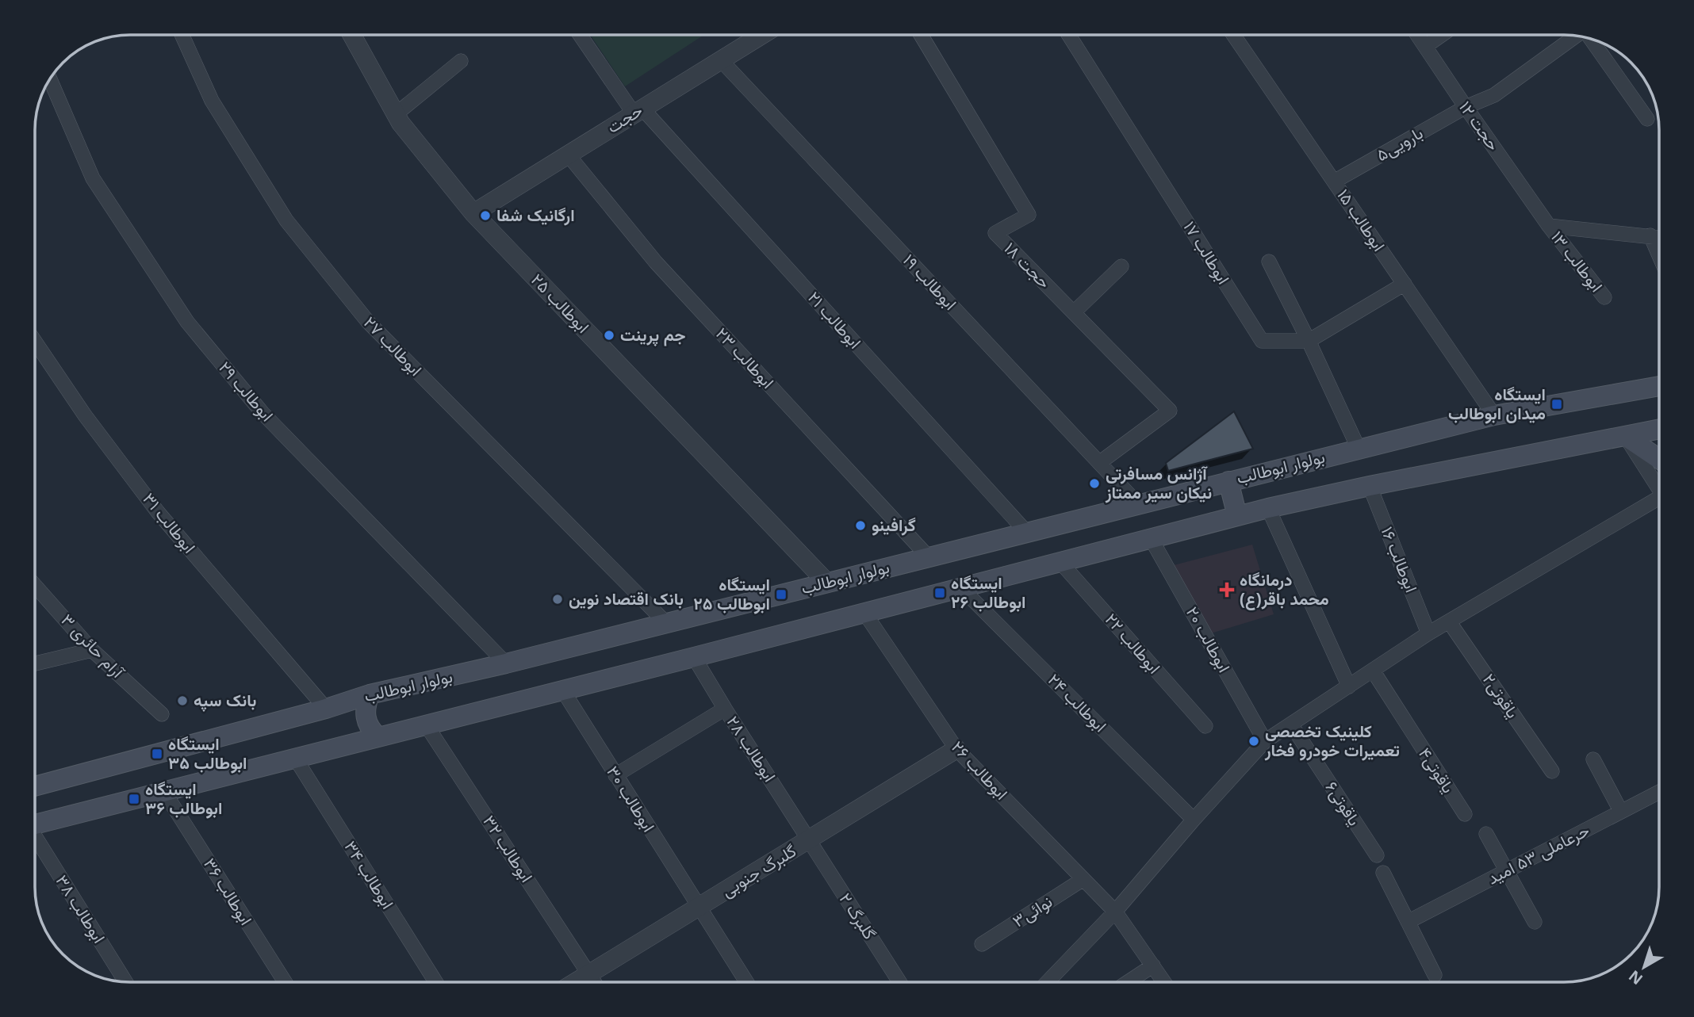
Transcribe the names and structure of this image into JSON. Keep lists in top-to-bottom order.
{
  "streets": {
    "main road": ["بولوار ابوطالب"],
    "street": [
      "حجت",
      "حجت ۱۲",
      "بارویی۵",
      "ابوطالب ۱۵",
      "ابوطالب ۱۷",
      "ابوطالب ۱۳",
      "حجت ۱۸",
      "ابوطالب ۱۹",
      "ابوطالب ۲۵",
      "ابوطالب ۲۱",
      "ابوطالب ۲۷",
      "ابوطالب ۲۳",
      "ابوطالب ۲۹",
      "ابوطالب ۳۱",
      "ابوطالب ۱۶",
      "ابوطالب ۲۰",
      "ابوطالب ۲۲",
      "آرام حائری ۳",
      "یاقوتی۲",
      "ابوطالب ۲۴",
      "ابوطالب ۲۸",
      "ابوطالب ۲۶",
      "یاقوتی۴",
      "ابوطالب ۳۰",
      "یاقوتی۶",
      "ابوطالب ۳۲",
      "حرعاملی ۵۳ امید",
      "گلبرگ جنوبی",
      "ابوطالب ۳۴",
      "ابوطالب ۳۶",
      "ابوطالب ۳۸",
      "نوائی۳",
      "گلبرگ ۲"
    ]
  },
  "crossings": [
    ["حجت", "ابوطالب ۱۹"],
    ["حجت", "ابوطالب ۲۵"],
    ["حجت", "ابوطالب ۲۱"],
    ["حجت", "ابوطالب ۲۳"],
    ["حجت ۱۲", "بارویی۵"],
    ["حجت ۱۲", "ابوطالب ۱۳"],
    ["بارویی۵", "ابوطالب ۱۵"],
    ["ابوطالب ۱۵", "بولوار ابوطالب"],
    ["حجت ۱۸", "ابوطالب ۱۹"],
    ["ابوطالب ۱۹", "بولوار ابوطالب"],
    ["ابوطالب ۲۵", "بولوار ابوطالب"],
    ["ابوطالب ۲۱", "بولوار ابوطالب"],
    ["ابوطالب ۲۷", "بولوار ابوطالب"],
    ["ابوطالب ۲۳", "بولوار ابوطالب"],
    ["ابوطالب ۲۹", "بولوار ابوطالب"],
    ["بولوار ابوطالب", "ابوطالب ۳۱"],
    ["ابوطالب ۲۸", "گلبرگ جنوبی"],
    ["ابوطالب ۲۸", "گلبرگ ۲"],
    ["ابوطالب ۲۶", "گلبرگ جنوبی"],
    ["ابوطالب ۲۶", "نوائی۳"],
    ["ابوطالب ۳۰", "گلبرگ جنوبی"],
    ["ابوطالب ۳۲", "گلبرگ جنوبی"],
    ["گلبرگ جنوبی", "گلبرگ ۲"]
  ],
  "places": {
    "other": [
      "ارگانیک شفا",
      "جم پرینت",
      "آژانس مسافرتی نیکان سیر ممتاز",
      "گرافینو",
      "بانک اقتصاد نوین",
      "بانک سپه",
      "کلینیک تخصصی تعمیرات خودرو فخار"
    ],
    "transit": [
      "ایستگاه میدان ابوطالب",
      "ایستگاه ابوطالب ۲۶",
      "ایستگاه ابوطالب ۲۵",
      "ایستگاه ابوطالب ۳۵",
      "ایستگاه ابوطالب ۳۶"
    ],
    "health": ["درمانگاه محمد باقر(ع)"]
  },
  "north": "bottom left"
}
